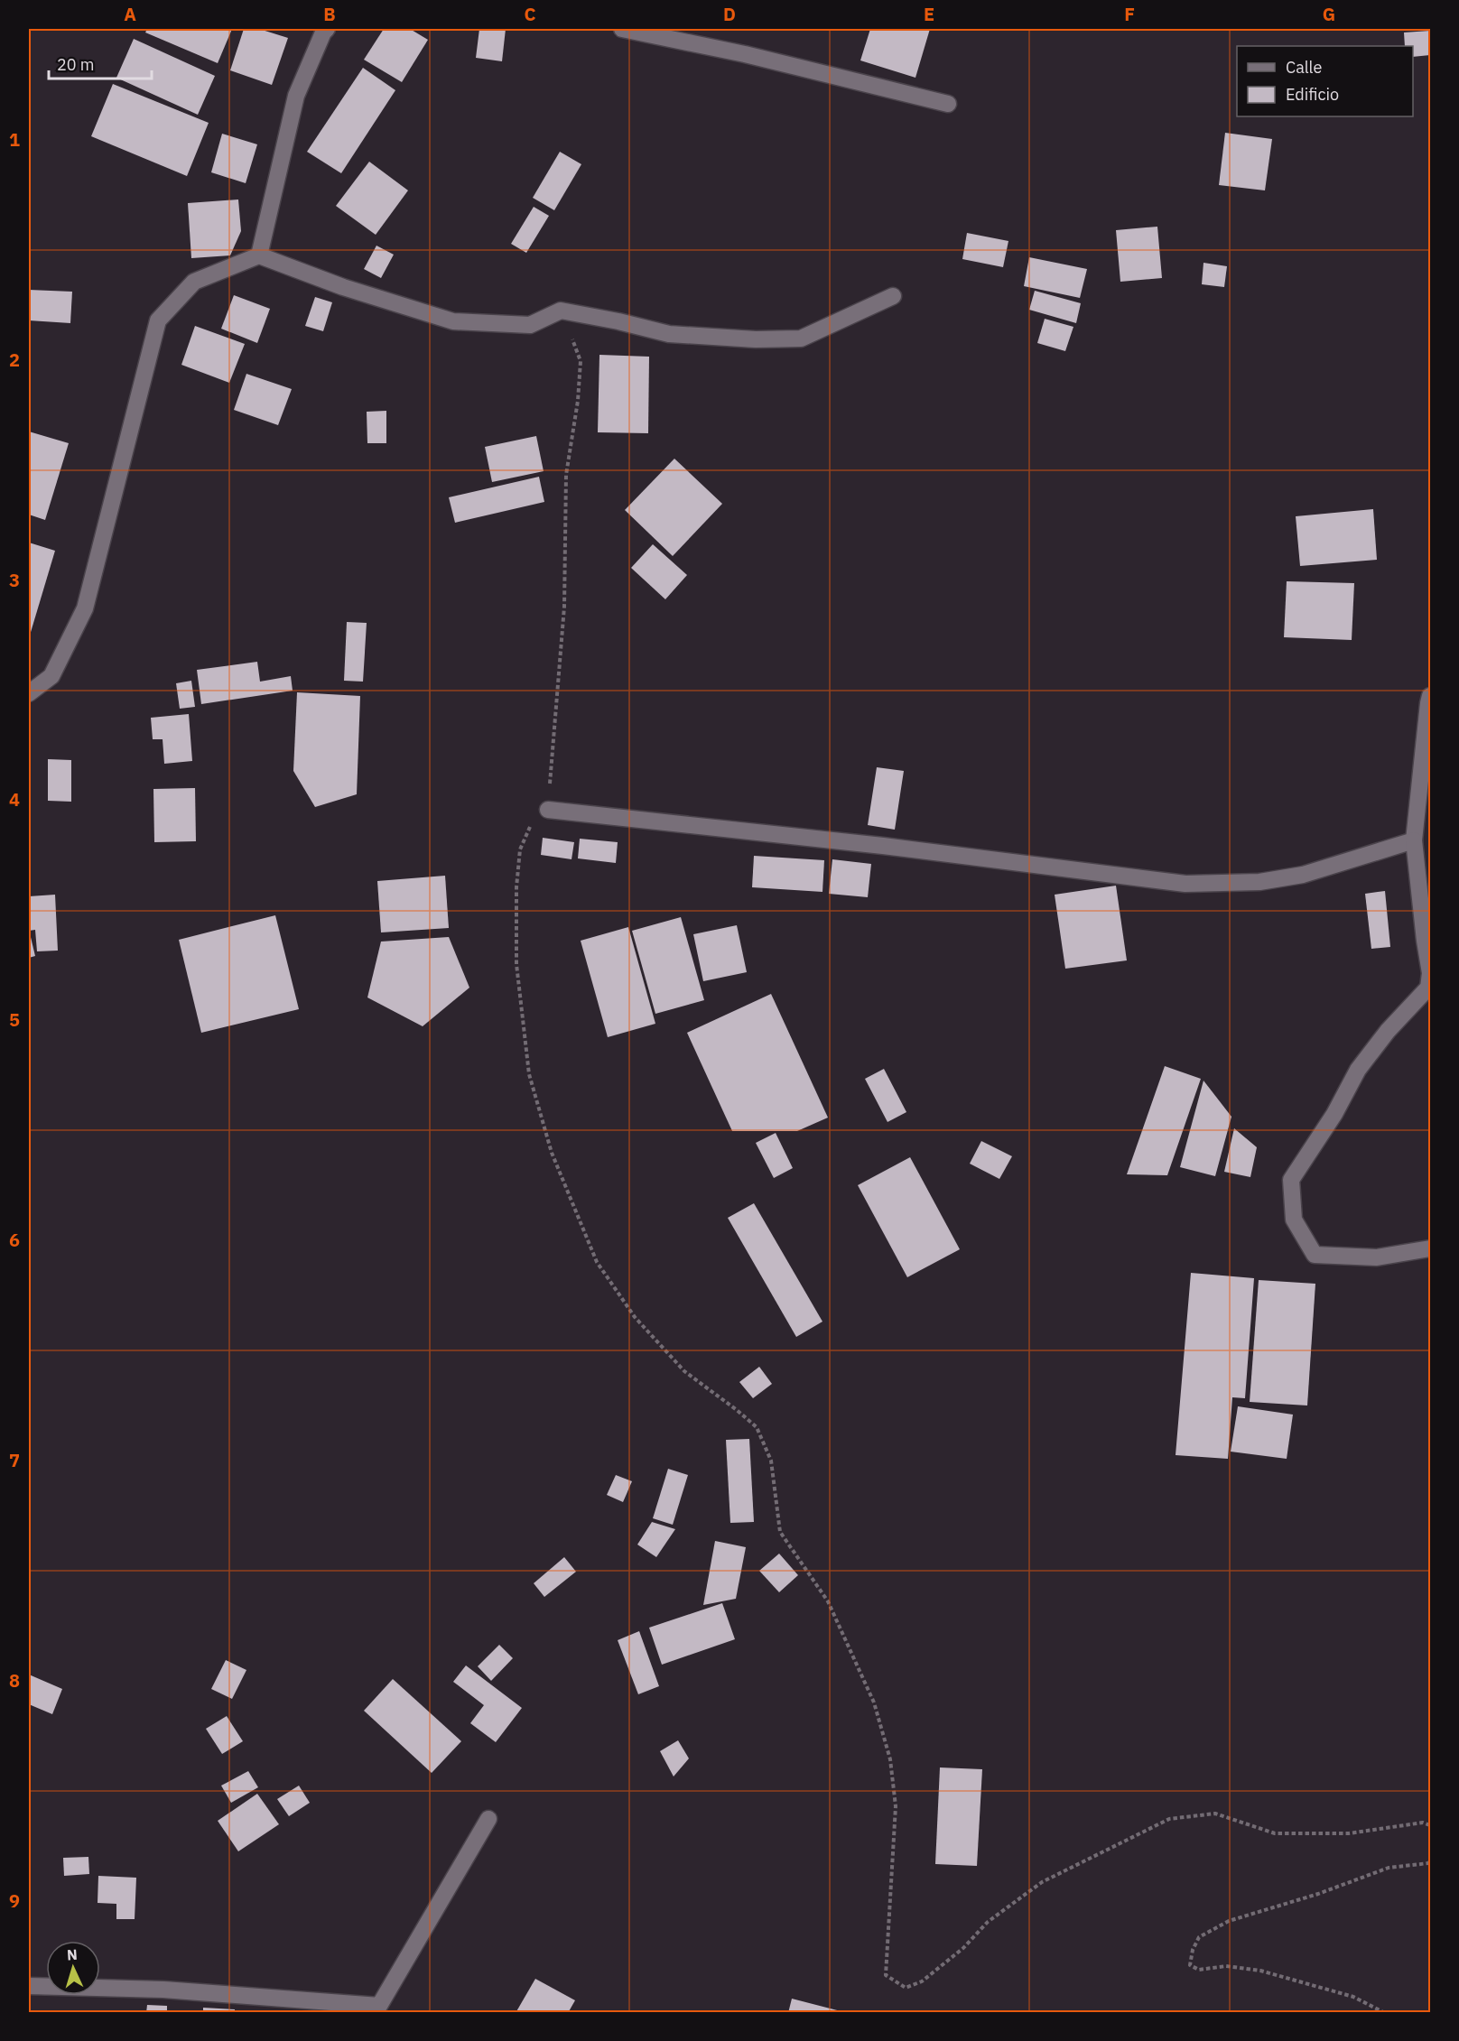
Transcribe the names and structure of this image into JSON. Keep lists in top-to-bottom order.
{
  "legend": ["Calle", "Edificio"],
  "scale_bar": "20 m",
  "north": "top",
  "grid": {
    "columns": [
      "A",
      "B",
      "C",
      "D",
      "E",
      "F",
      "G"
    ],
    "rows": [
      "1",
      "2",
      "3",
      "4",
      "5",
      "6",
      "7",
      "8",
      "9"
    ]
  }
}
